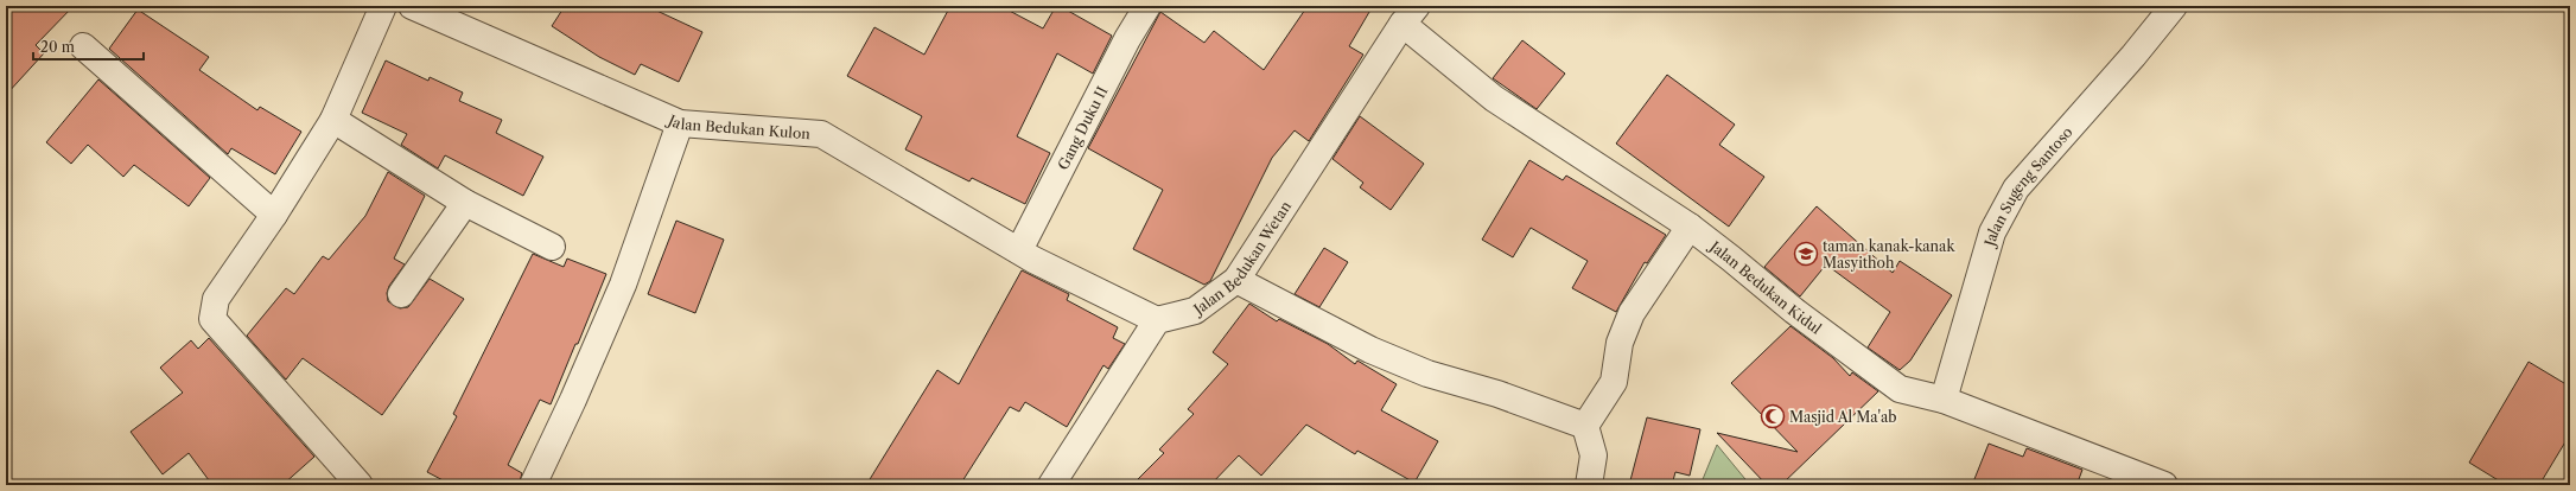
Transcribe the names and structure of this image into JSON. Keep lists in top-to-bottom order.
{
  "streets": {
    "street": [
      "Jalan Bedukan Kulon",
      "Gang Duku II",
      "Jalan Sugeng Santoso",
      "Jalan Bedukan Wetan",
      "Jalan Bedukan Kidul"
    ]
  },
  "crossings": [
    ["Jalan Bedukan Kulon", "Gang Duku II"],
    ["Jalan Bedukan Kulon", "Jalan Bedukan Wetan"],
    ["Jalan Sugeng Santoso", "Jalan Bedukan Kidul"],
    ["Jalan Bedukan Wetan", "Jalan Bedukan Kidul"]
  ],
  "places": {
    "school or university": ["taman kanak-kanak Masyithoh"],
    "mosque": ["Masjid Al Ma'ab"]
  },
  "scale_bar": "20 m"
}
